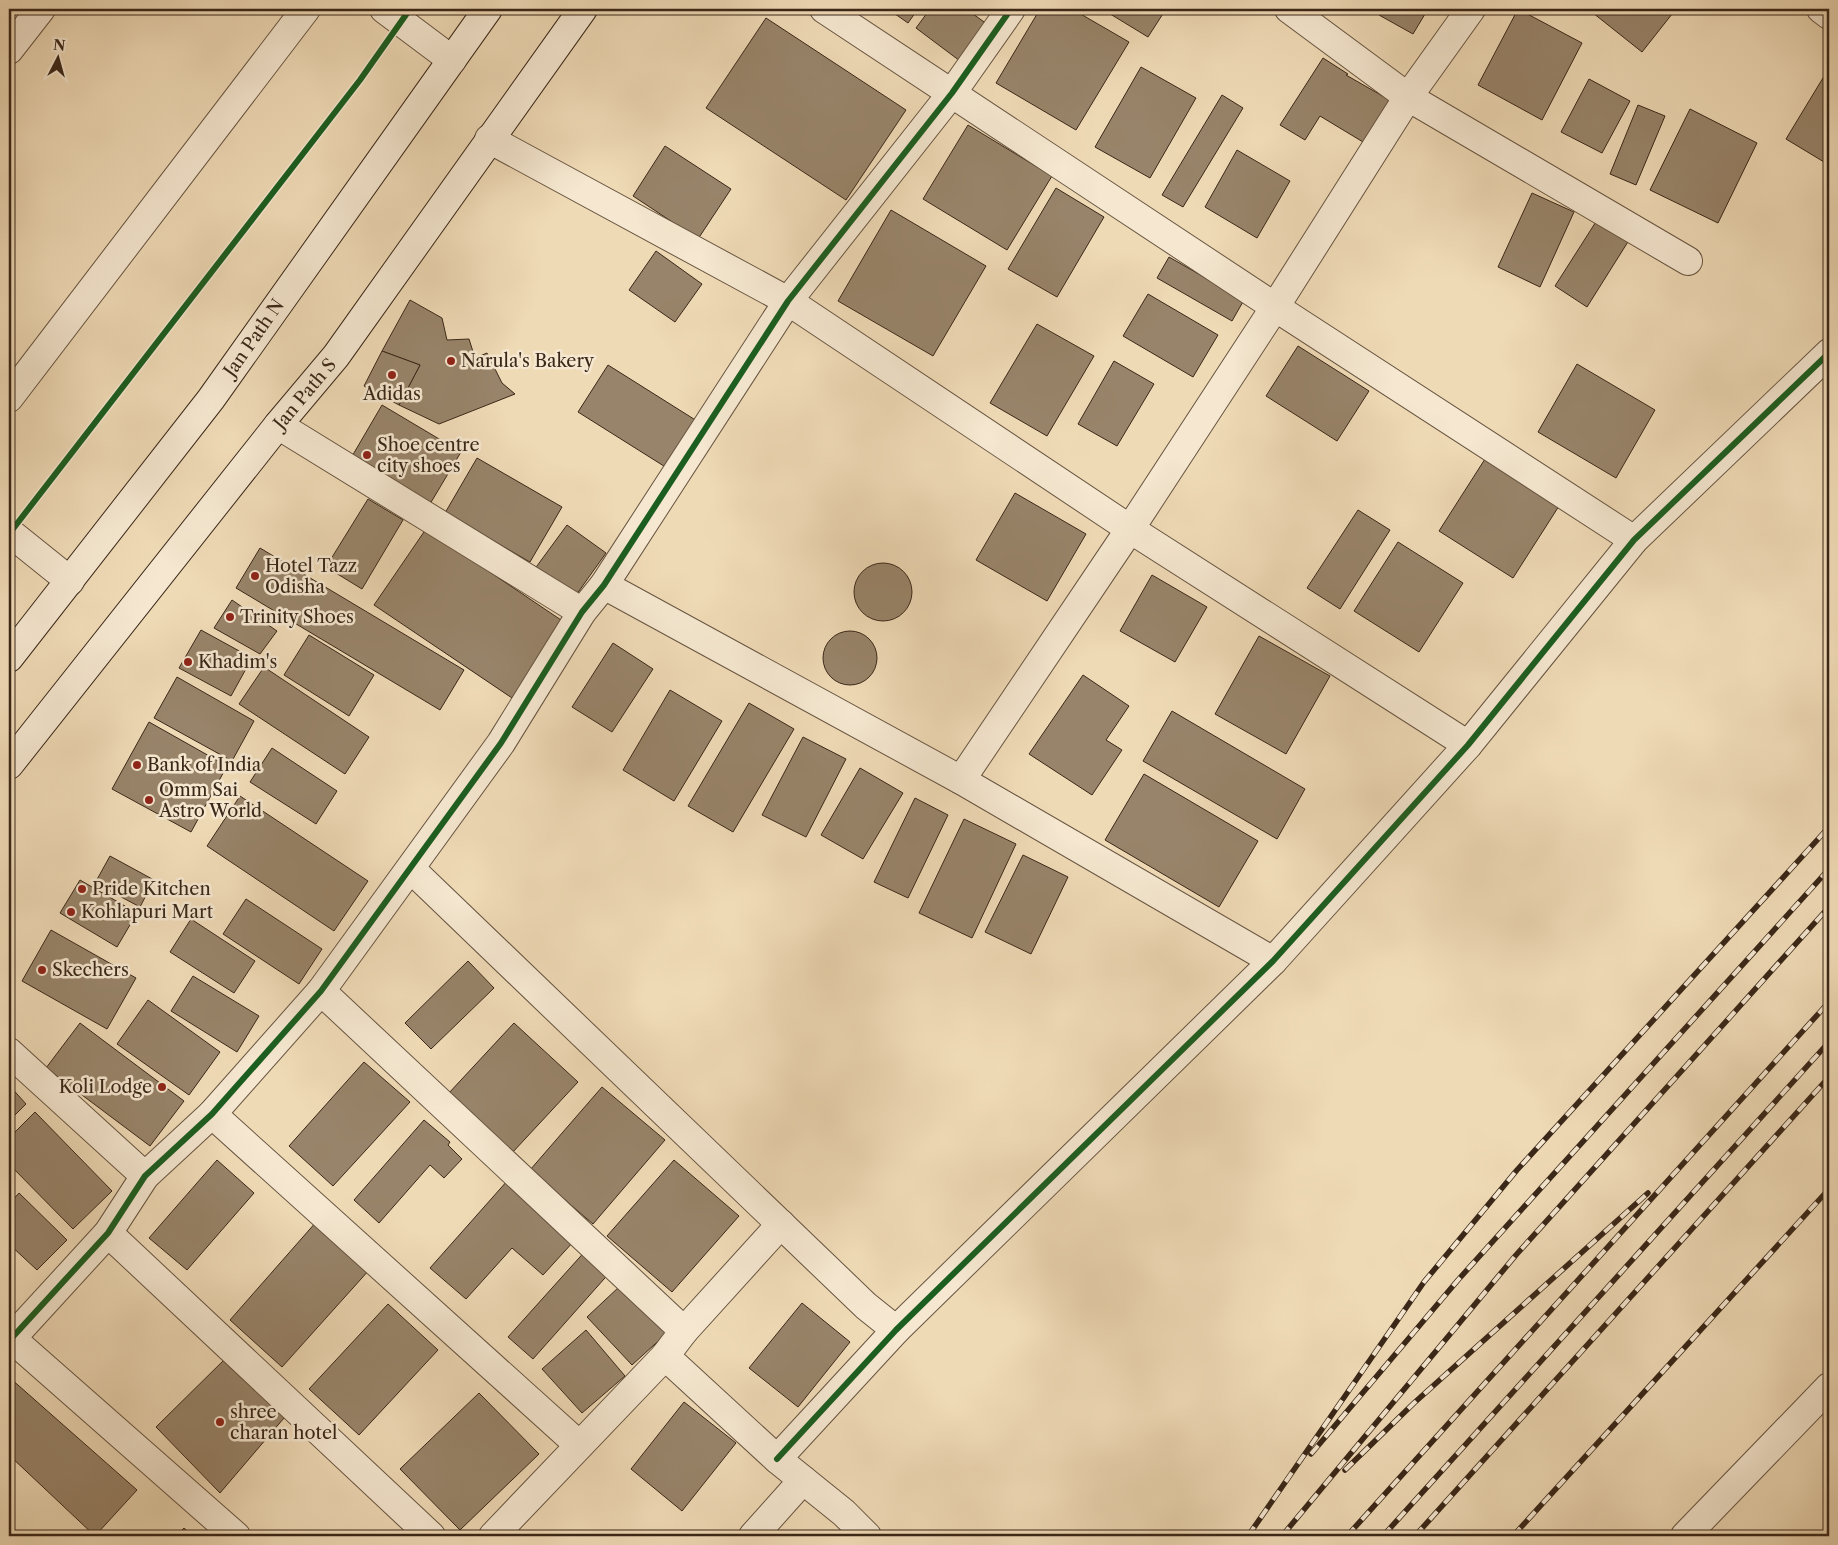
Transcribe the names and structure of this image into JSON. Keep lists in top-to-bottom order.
{
  "streets": {
    "street": ["Jan Path N", "Jan Path S"]
  },
  "places": [
    "Narula's Bakery",
    "Adidas",
    "Shoe centre city shoes",
    "Hotel Tazz Odisha",
    "Trinity Shoes",
    "Khadim's",
    "Bank of India",
    "Omm Sai Astro World",
    "Pride Kitchen",
    "Kohlapuri Mart",
    "Skechers",
    "Koli Lodge",
    "shree charan hotel"
  ],
  "north": "top"
}
